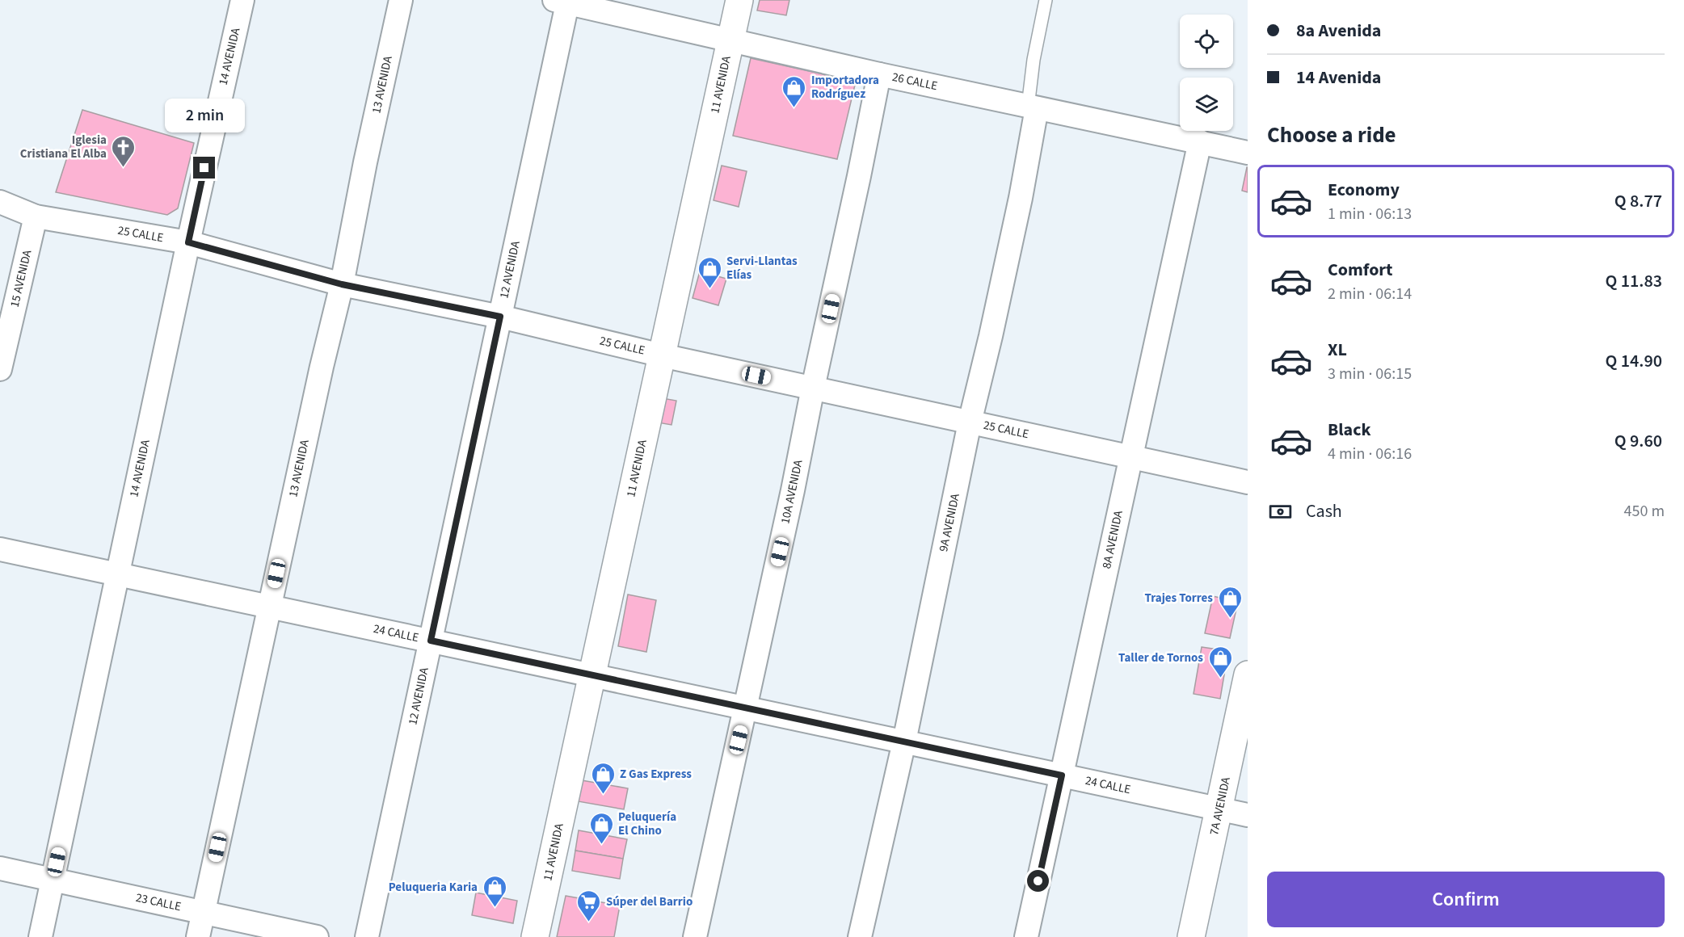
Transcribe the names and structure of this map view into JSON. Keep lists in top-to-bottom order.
{
  "streets": {
    "main road": ["11 AVENIDA", "7A AVENIDA"],
    "street": [
      "14 AVENIDA",
      "26 CALLE",
      "13 AVENIDA",
      "25 CALLE",
      "12 AVENIDA",
      "15 AVENIDA",
      "10A AVENIDA",
      "9A AVENIDA",
      "8A AVENIDA",
      "24 CALLE",
      "23 CALLE"
    ]
  },
  "crossings": [
    ["14 AVENIDA", "25 CALLE"],
    ["14 AVENIDA", "24 CALLE"],
    ["14 AVENIDA", "23 CALLE"],
    ["26 CALLE", "11 AVENIDA"],
    ["26 CALLE", "12 AVENIDA"],
    ["26 CALLE", "10A AVENIDA"],
    ["26 CALLE", "9A AVENIDA"],
    ["26 CALLE", "8A AVENIDA"],
    ["13 AVENIDA", "25 CALLE"],
    ["13 AVENIDA", "24 CALLE"],
    ["13 AVENIDA", "23 CALLE"],
    ["11 AVENIDA", "25 CALLE"],
    ["11 AVENIDA", "24 CALLE"],
    ["25 CALLE", "12 AVENIDA"],
    ["25 CALLE", "15 AVENIDA"],
    ["25 CALLE", "10A AVENIDA"],
    ["25 CALLE", "9A AVENIDA"],
    ["25 CALLE", "8A AVENIDA"],
    ["12 AVENIDA", "24 CALLE"],
    ["10A AVENIDA", "24 CALLE"],
    ["9A AVENIDA", "24 CALLE"],
    ["8A AVENIDA", "24 CALLE"],
    ["24 CALLE", "7A AVENIDA"]
  ],
  "places": {
    "shop": [
      "Importadora Rodríguez",
      "Servi-Llantas Elías",
      "Trajes Torres",
      "Taller de Tornos",
      "Z Gas Express",
      "Peluquería El Chino",
      "Peluqueria Karia"
    ],
    "church": ["Iglesia Cristiana El Alba"],
    "supermarket": ["Súper del Barrio"]
  },
  "page": {
    "banner": ["8a Avenida", "14 Avenida"],
    "bubble": "2 min",
    "heading": "Choose a ride",
    "list": [
      {
        "name": "Economy",
        "note": "1 min · 06:13",
        "value": "Q 8.77"
      },
      {
        "name": "Comfort",
        "note": "2 min · 06:14",
        "value": "Q 11.83"
      },
      {
        "name": "XL",
        "note": "3 min · 06:15",
        "value": "Q 14.90"
      },
      {
        "name": "Black",
        "note": "4 min · 06:16",
        "value": "Q 9.60"
      }
    ],
    "pay": ["Cash", "450 m"],
    "buttons": "Confirm"
  }
}
